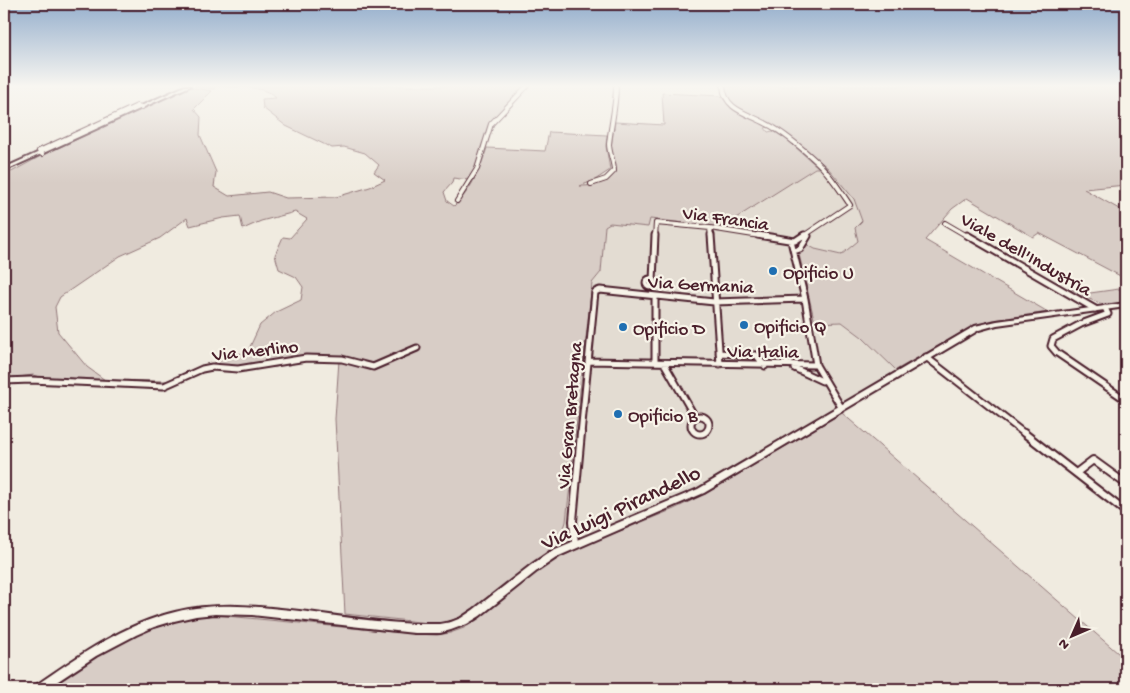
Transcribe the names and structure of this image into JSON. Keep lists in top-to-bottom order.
{
  "streets": {
    "street": [
      "Via Francia",
      "Viale dell'Industria",
      "Via Germania",
      "Via Merlino",
      "Via Italia",
      "Via Gran Bretagna",
      "Via Luigi Pirandello"
    ]
  },
  "crossings": [
    ["Viale dell'Industria", "Via Luigi Pirandello"],
    ["Via Germania", "Via Gran Bretagna"],
    ["Via Italia", "Via Gran Bretagna"],
    ["Via Gran Bretagna", "Via Luigi Pirandello"]
  ],
  "places": [
    "Opificio U",
    "Opificio Q",
    "Opificio D",
    "Opificio B"
  ],
  "north": "bottom left"
}
